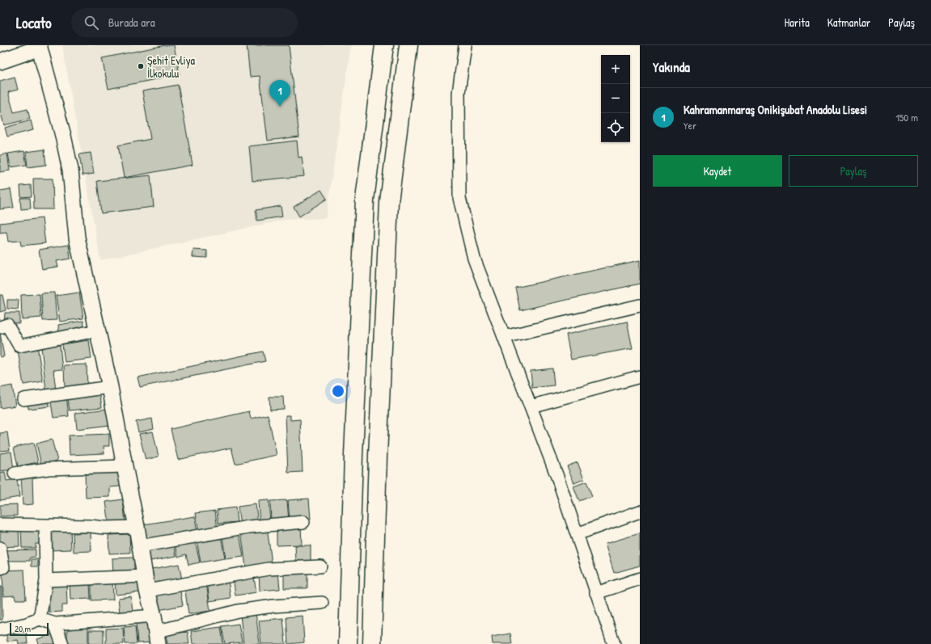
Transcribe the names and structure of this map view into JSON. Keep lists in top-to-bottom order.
{
  "places": ["Şehit Evliya İlkokulu"],
  "scale_bar": "20 m",
  "page": {
    "header": "Locato",
    "search": "Burada ara",
    "nav": ["Harita", "Katmanlar", "Paylaş"],
    "heading": "Yakında",
    "map_buttons": ["+", "−"],
    "pins": "1",
    "list": [
      {
        "mark": "1",
        "name": "Kahramanmaraş Onikişubat Anadolu Lisesi",
        "note": "Yer",
        "value": "150 m"
      }
    ],
    "buttons": ["Kaydet", "Paylaş"],
    "scale": "20 m"
  }
}
